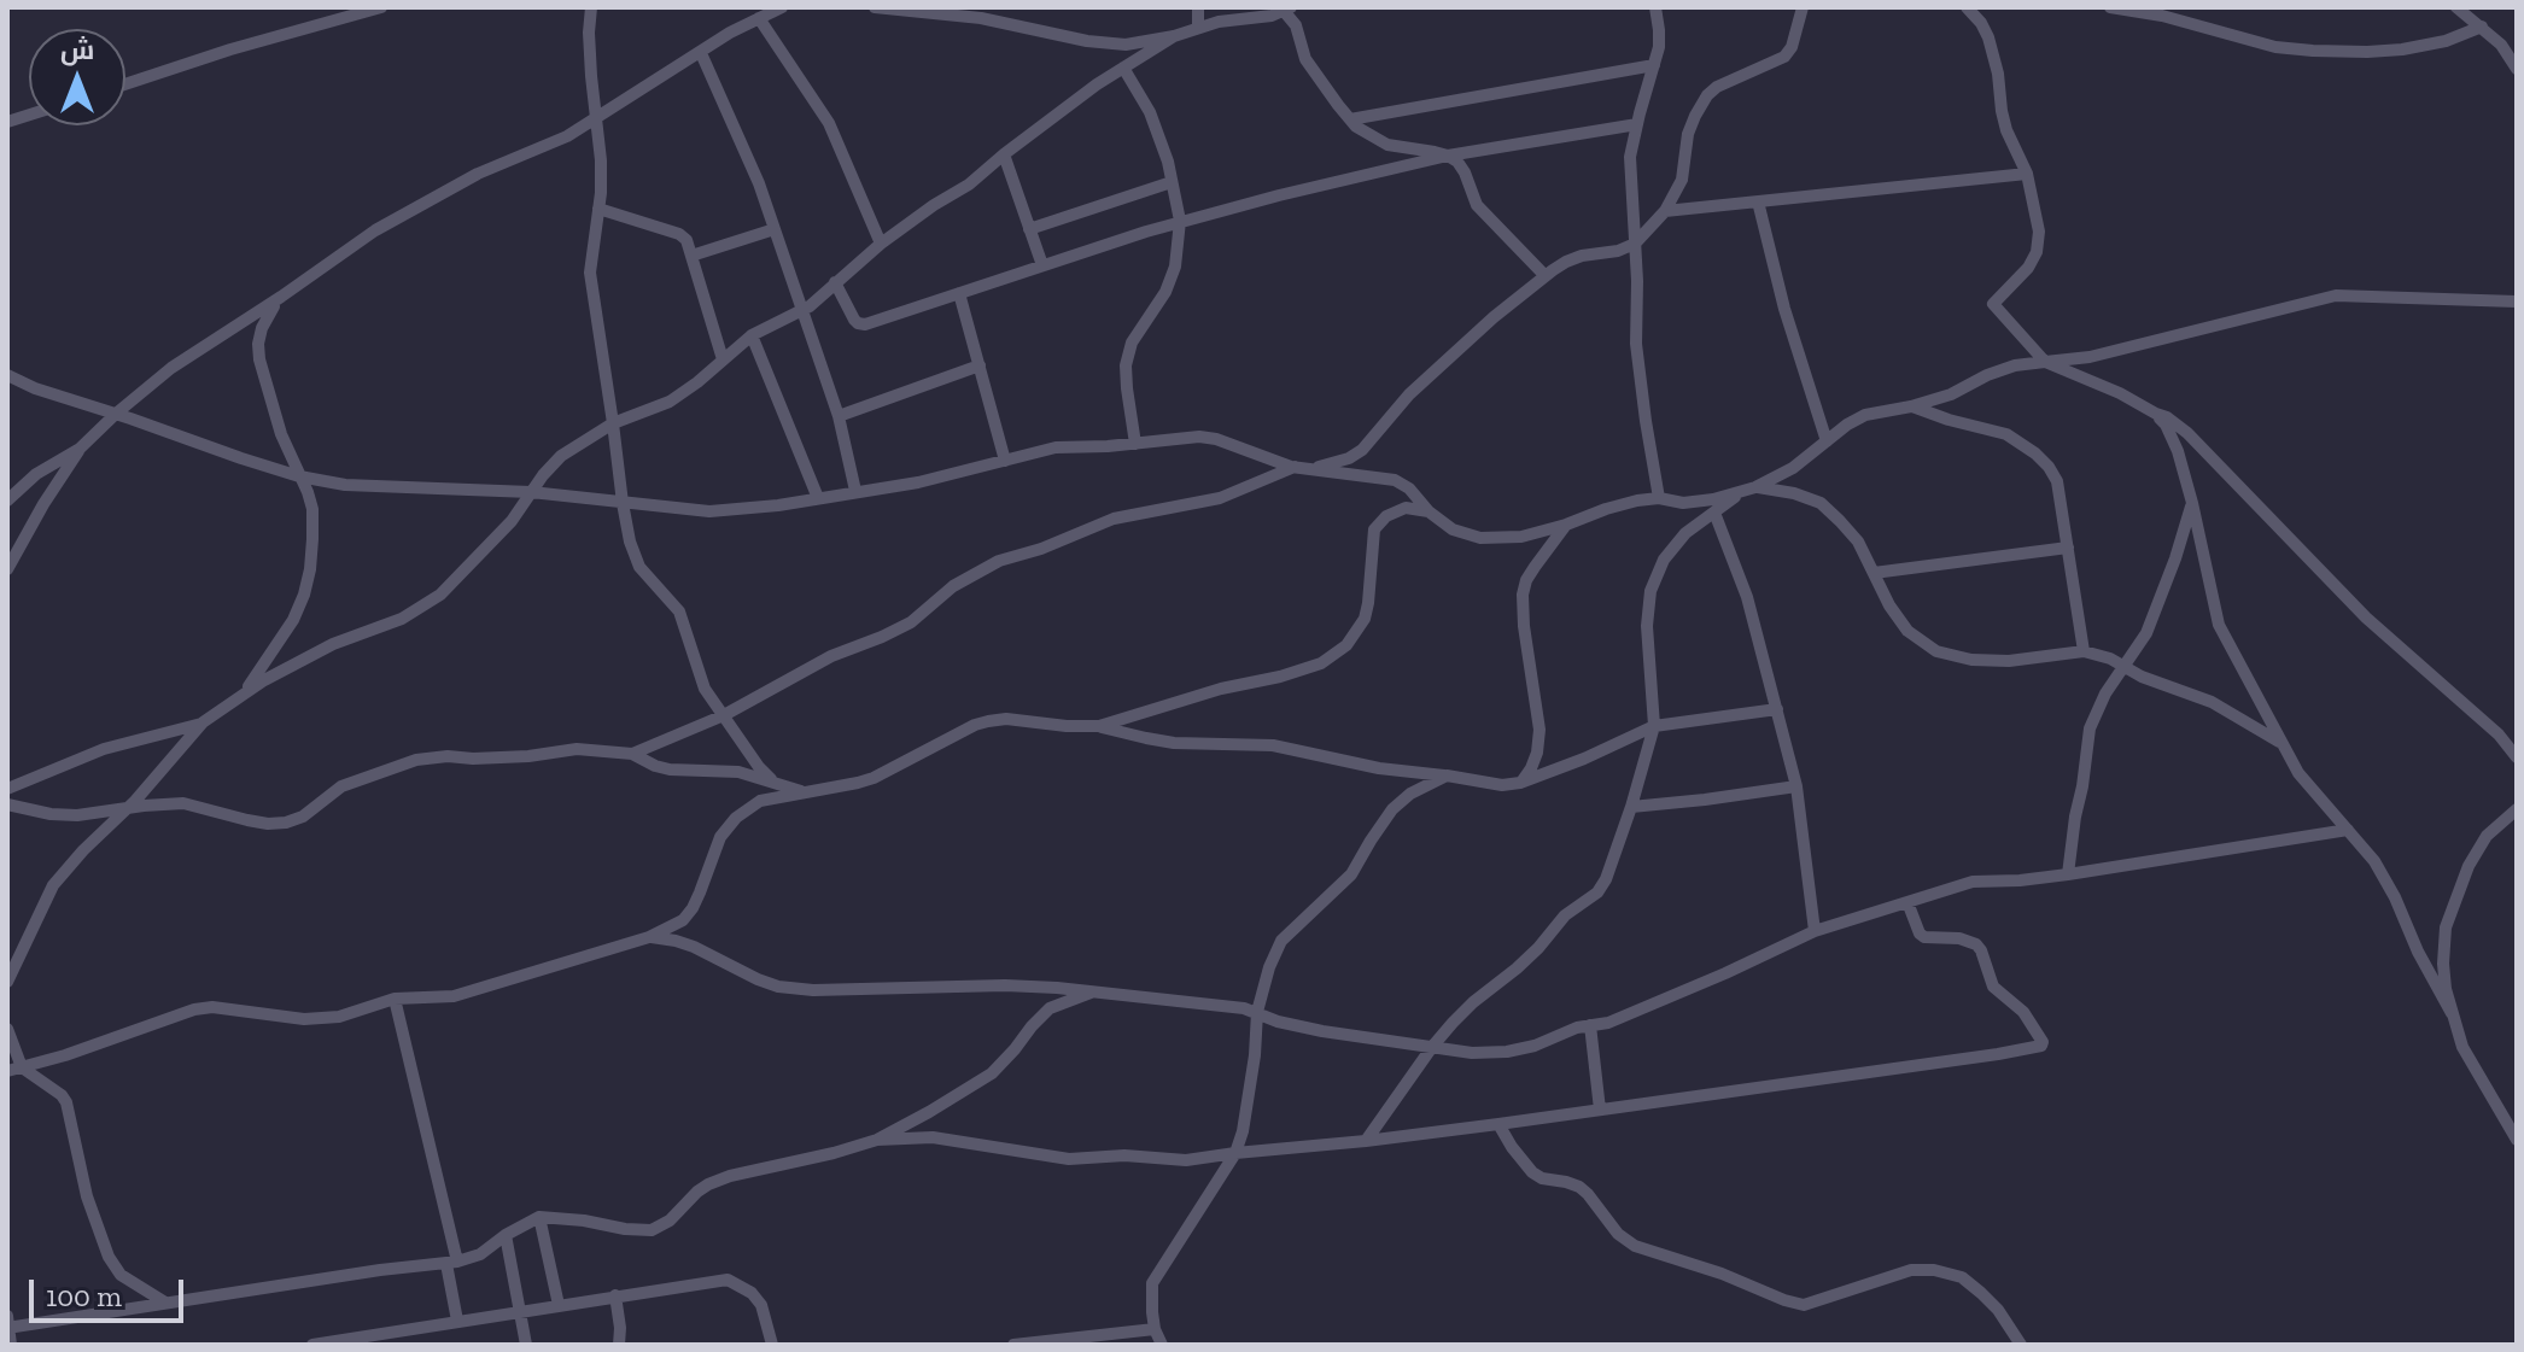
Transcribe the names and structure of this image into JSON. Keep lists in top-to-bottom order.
{
  "scale_bar": "100 m",
  "north": "top"
}
